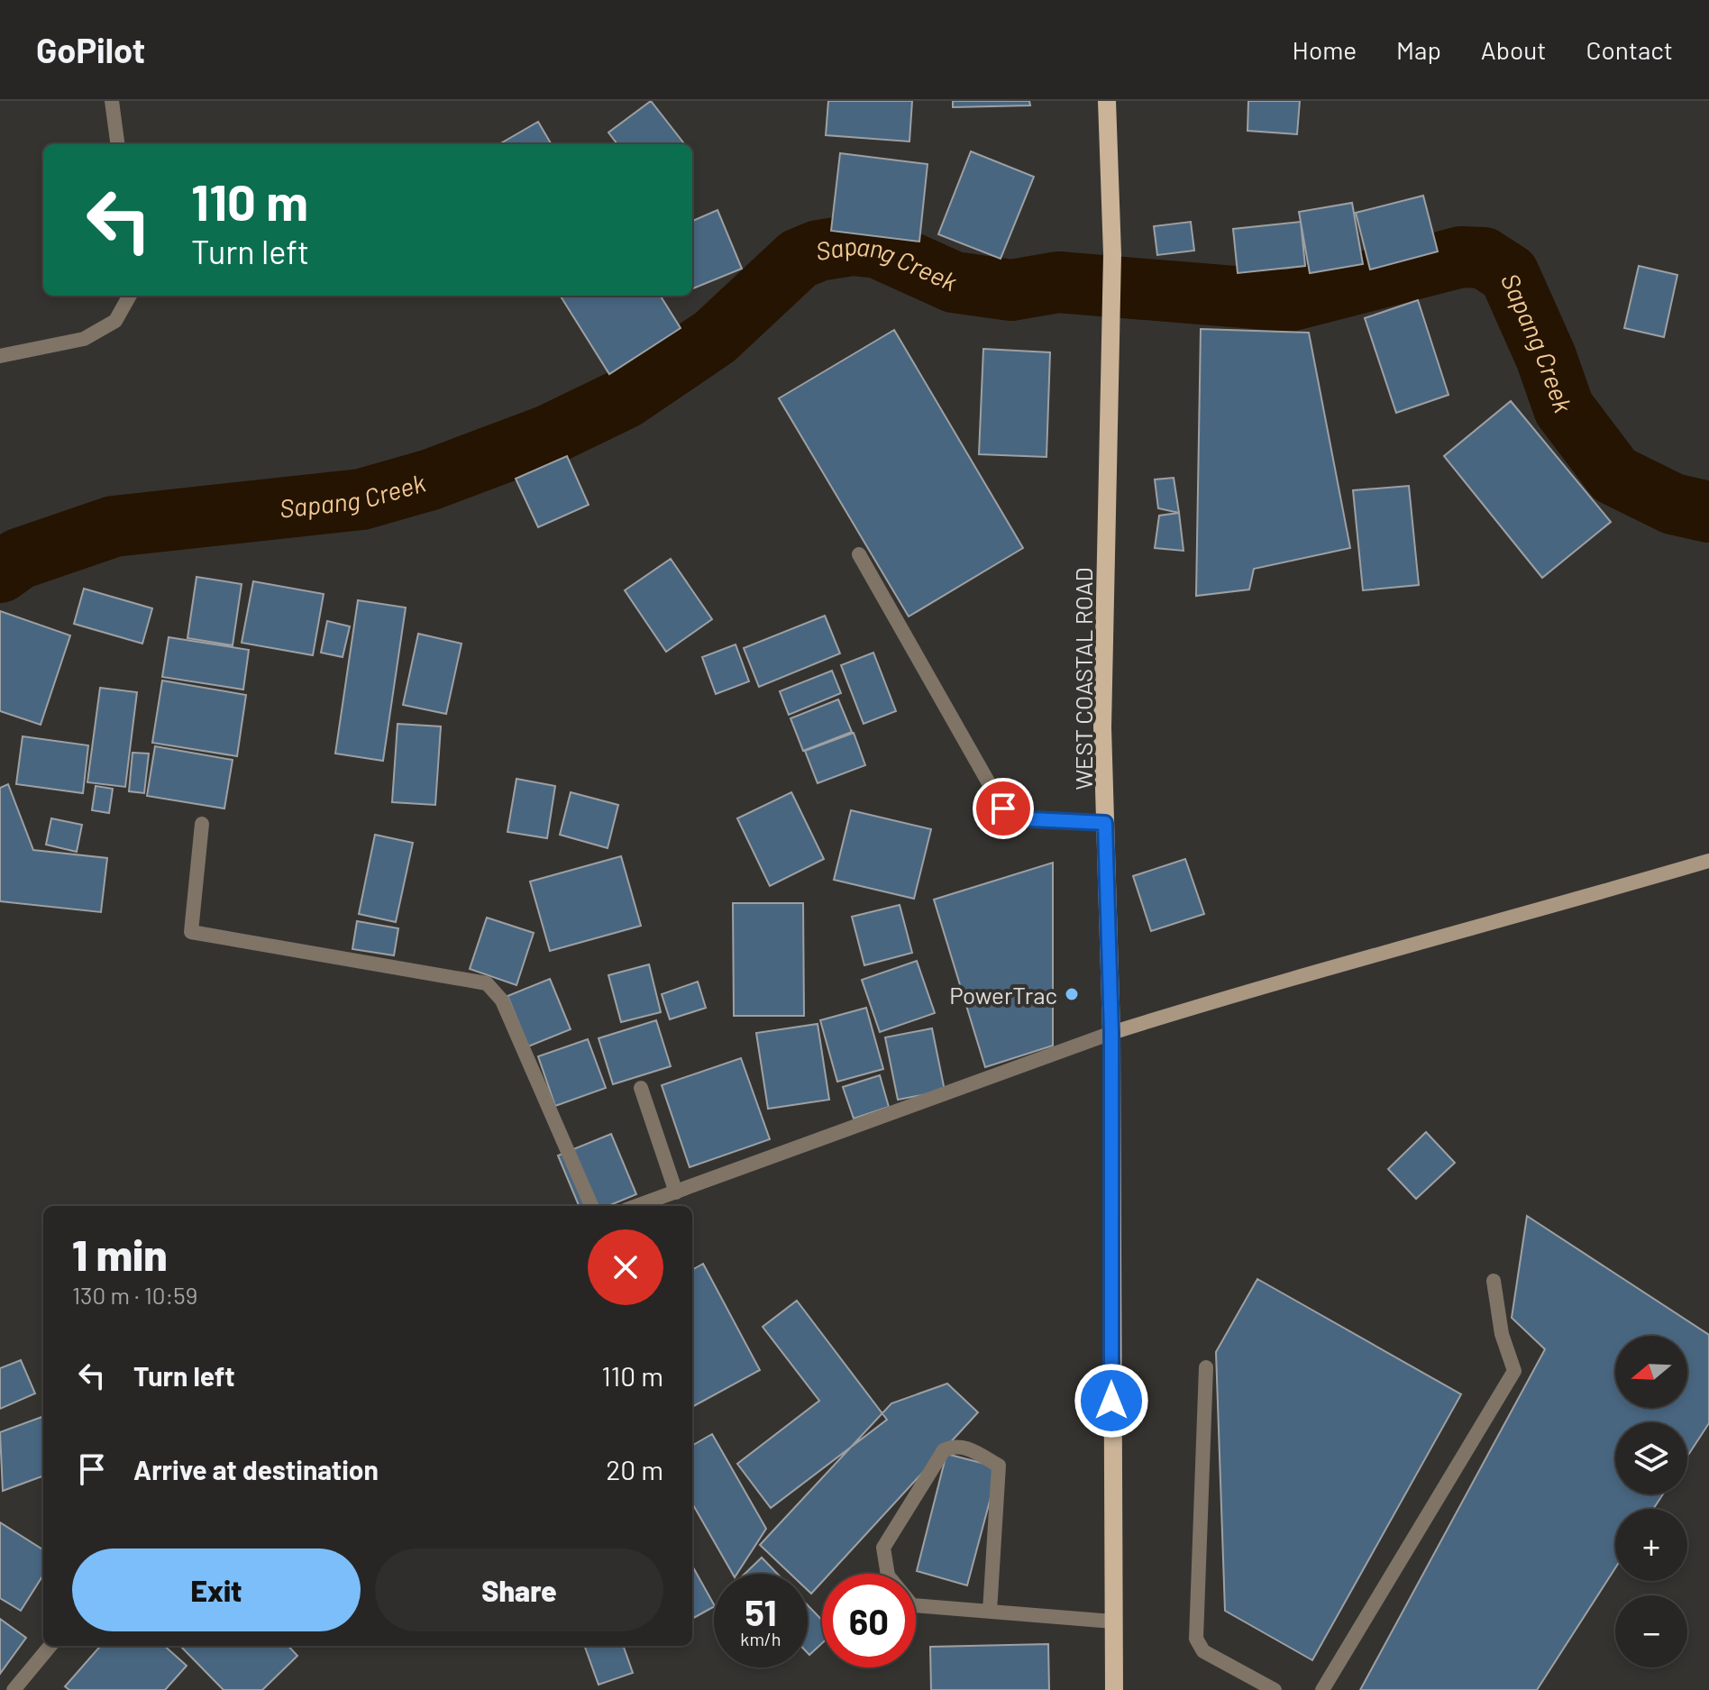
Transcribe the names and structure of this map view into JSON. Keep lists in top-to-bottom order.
{
  "streets": {
    "main road": ["WEST COASTAL ROAD"]
  },
  "water": ["Sapang Creek"],
  "places": ["PowerTrac"],
  "north": "left",
  "page": {
    "header": "GoPilot",
    "nav": [
      "Home",
      "Map",
      "About",
      "Contact"
    ],
    "turn": ["110 m", "Turn left"],
    "heading": ["1 min", "130 m · 10:59"],
    "list": [
      {
        "name": "Turn left",
        "value": "110 m"
      },
      {
        "name": "Arrive at destination",
        "value": "20 m"
      }
    ],
    "map_buttons": ["+", "−"],
    "buttons": ["Exit", "Share"],
    "speed": "51 km/h",
    "limit": "60"
  }
}
